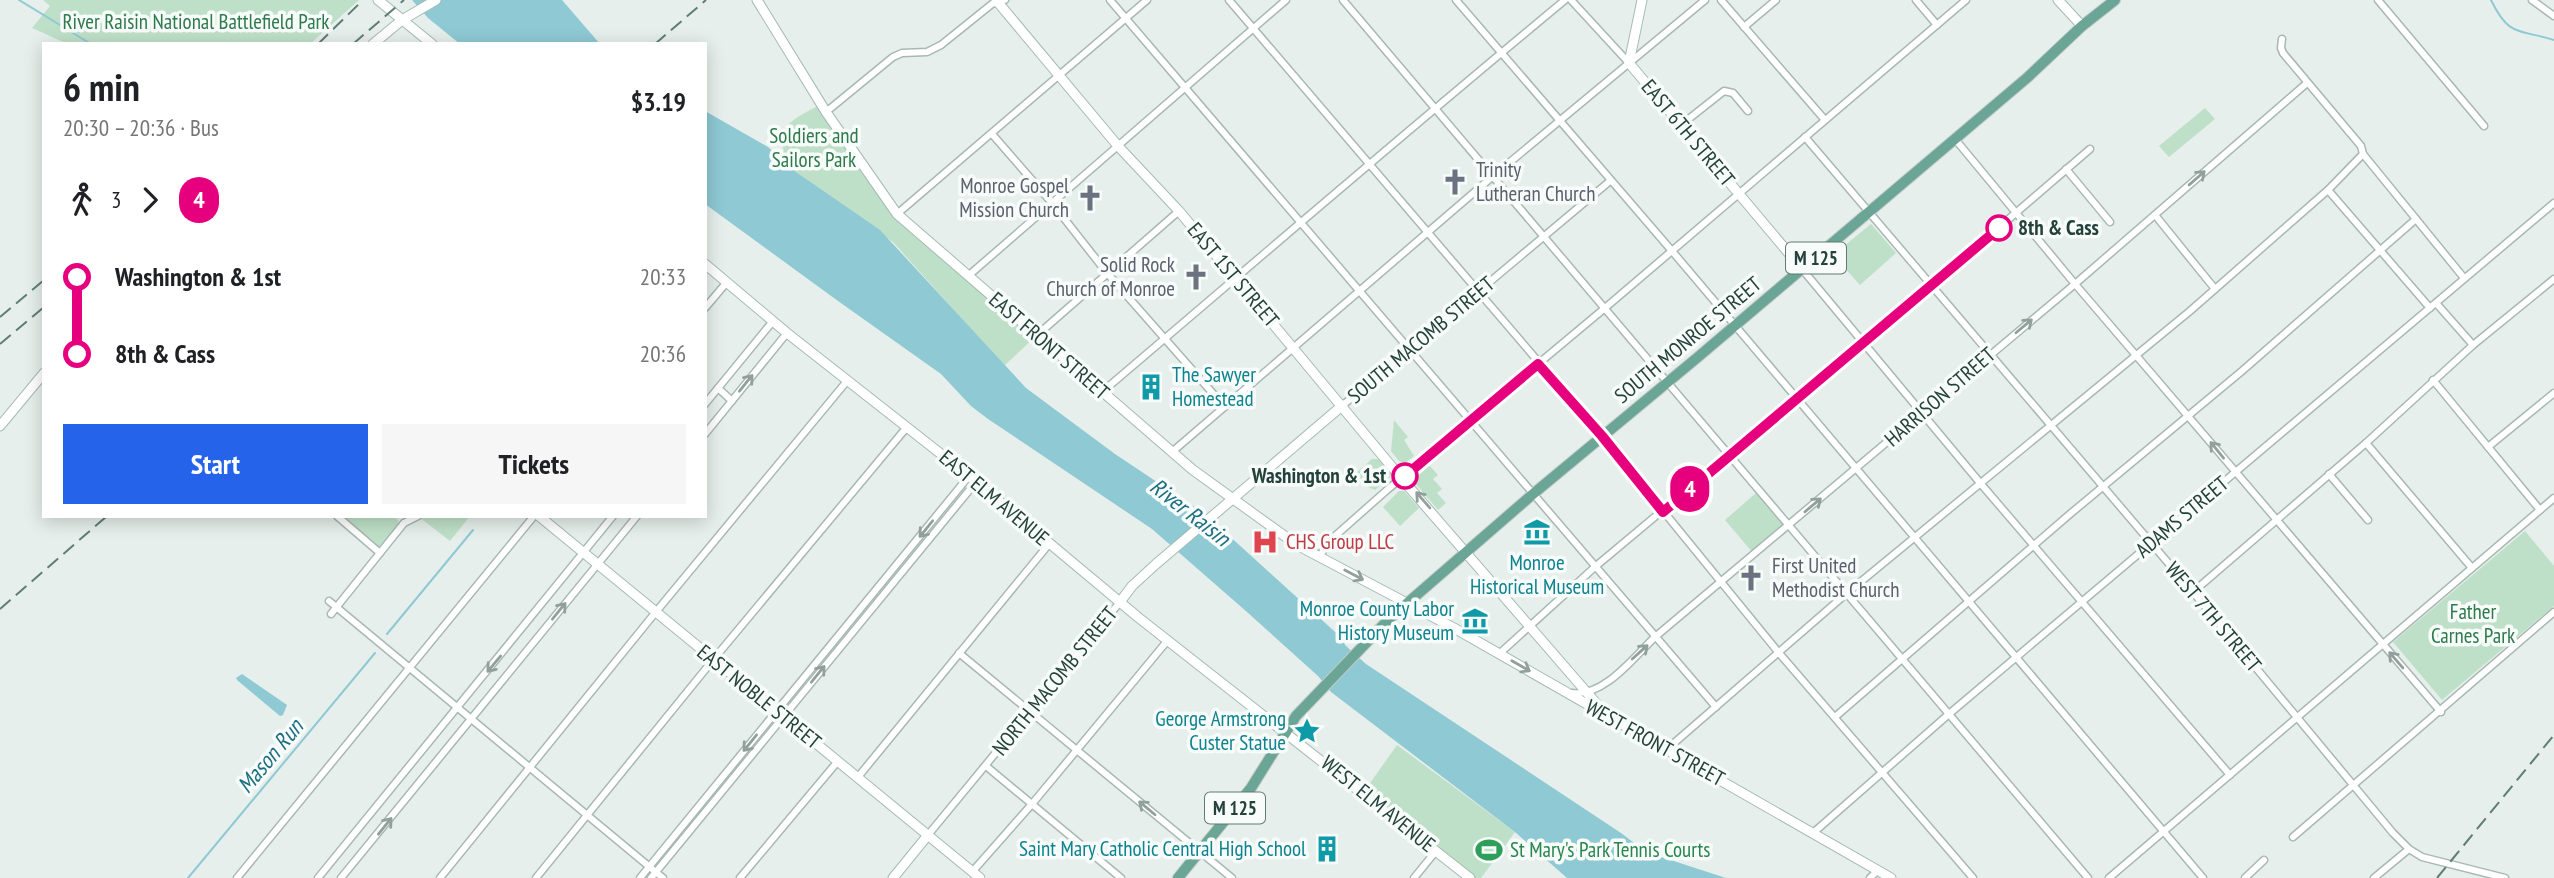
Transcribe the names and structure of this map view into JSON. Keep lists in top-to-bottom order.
{
  "streets": {
    "main road": ["M 125", "SOUTH MONROE STREET"],
    "street": [
      "EAST 6TH STREET",
      "EAST 1ST STREET",
      "SOUTH MACOMB STREET",
      "EAST FRONT STREET",
      "HARRISON STREET",
      "EAST ELM AVENUE",
      "ADAMS STREET",
      "WEST 7TH STREET",
      "NORTH MACOMB STREET",
      "EAST NOBLE STREET",
      "WEST FRONT STREET",
      "WEST ELM AVENUE"
    ]
  },
  "crossings": [
    ["EAST 6TH STREET", "SOUTH MONROE STREET"],
    ["M 125", "SOUTH MONROE STREET"],
    ["M 125", "EAST ELM AVENUE"],
    ["M 125", "WEST ELM AVENUE"],
    ["EAST 1ST STREET", "SOUTH MACOMB STREET"],
    ["EAST 1ST STREET", "SOUTH MONROE STREET"],
    ["EAST 1ST STREET", "HARRISON STREET"],
    ["EAST 1ST STREET", "WEST FRONT STREET"],
    ["SOUTH MACOMB STREET", "EAST FRONT STREET"],
    ["SOUTH MACOMB STREET", "NORTH MACOMB STREET"],
    ["SOUTH MONROE STREET", "EAST FRONT STREET"],
    ["SOUTH MONROE STREET", "EAST ELM AVENUE"],
    ["SOUTH MONROE STREET", "WEST 7TH STREET"],
    ["SOUTH MONROE STREET", "WEST ELM AVENUE"],
    ["EAST FRONT STREET", "NORTH MACOMB STREET"],
    ["EAST FRONT STREET", "WEST FRONT STREET"],
    ["HARRISON STREET", "WEST 7TH STREET"],
    ["EAST ELM AVENUE", "NORTH MACOMB STREET"],
    ["EAST ELM AVENUE", "WEST ELM AVENUE"],
    ["ADAMS STREET", "WEST 7TH STREET"],
    ["ADAMS STREET", "WEST FRONT STREET"],
    ["NORTH MACOMB STREET", "EAST NOBLE STREET"]
  ],
  "one_way": ["HARRISON STREET"],
  "water": ["River Raisin", "Mason Run"],
  "parks": ["River Raisin National Battlefield Park", "Soldiers and Sailors Park", "Father Carnes Park"],
  "places": {
    "church": [
      "Trinity Lutheran Church",
      "Monroe Gospel Mission Church",
      "Solid Rock Church of Monroe",
      "First United Methodist Church"
    ],
    "other": ["8th & Cass", "Washington & 1st"],
    "building": ["The Sawyer Homestead", "Saint Mary Catholic Central High School"],
    "museum": ["Monroe Historical Museum", "Monroe County Labor History Museum"],
    "hospital": ["CHS Group LLC"],
    "place": ["George Armstrong Custer Statue"],
    "sports": ["St Mary's Park Tennis Courts"]
  },
  "lines": ["bus line 4"],
  "page": {
    "on_map": "4",
    "heading": ["6 min", "20:30 – 20:36 · Bus", "$3.19"],
    "legs": ["3", "4"],
    "list": [
      {
        "name": "Washington & 1st",
        "value": "20:33"
      },
      {
        "name": "8th & Cass",
        "value": "20:36"
      }
    ],
    "buttons": ["Start", "Tickets"]
  }
}
